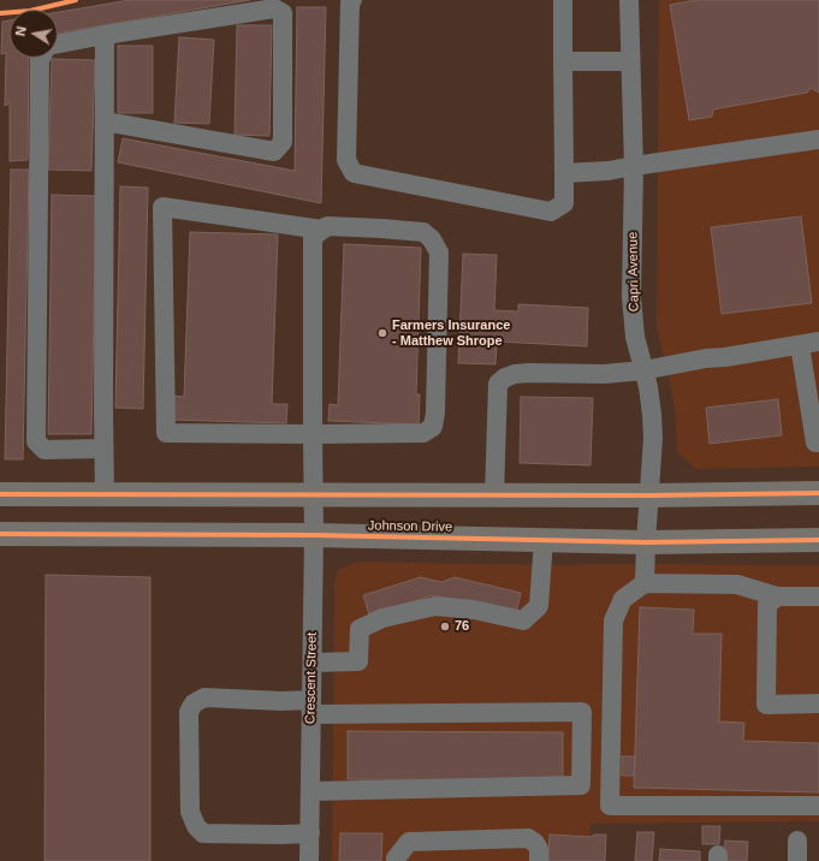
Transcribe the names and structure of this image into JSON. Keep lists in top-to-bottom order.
{
  "streets": {
    "main road": ["Johnson Drive"],
    "street": ["Capri Avenue", "Crescent Street"]
  },
  "crossings": [
    ["Capri Avenue", "Johnson Drive"],
    ["Johnson Drive", "Crescent Street"]
  ],
  "places": ["Farmers Insurance - Matthew Shrope", "76"],
  "north": "left"
}
